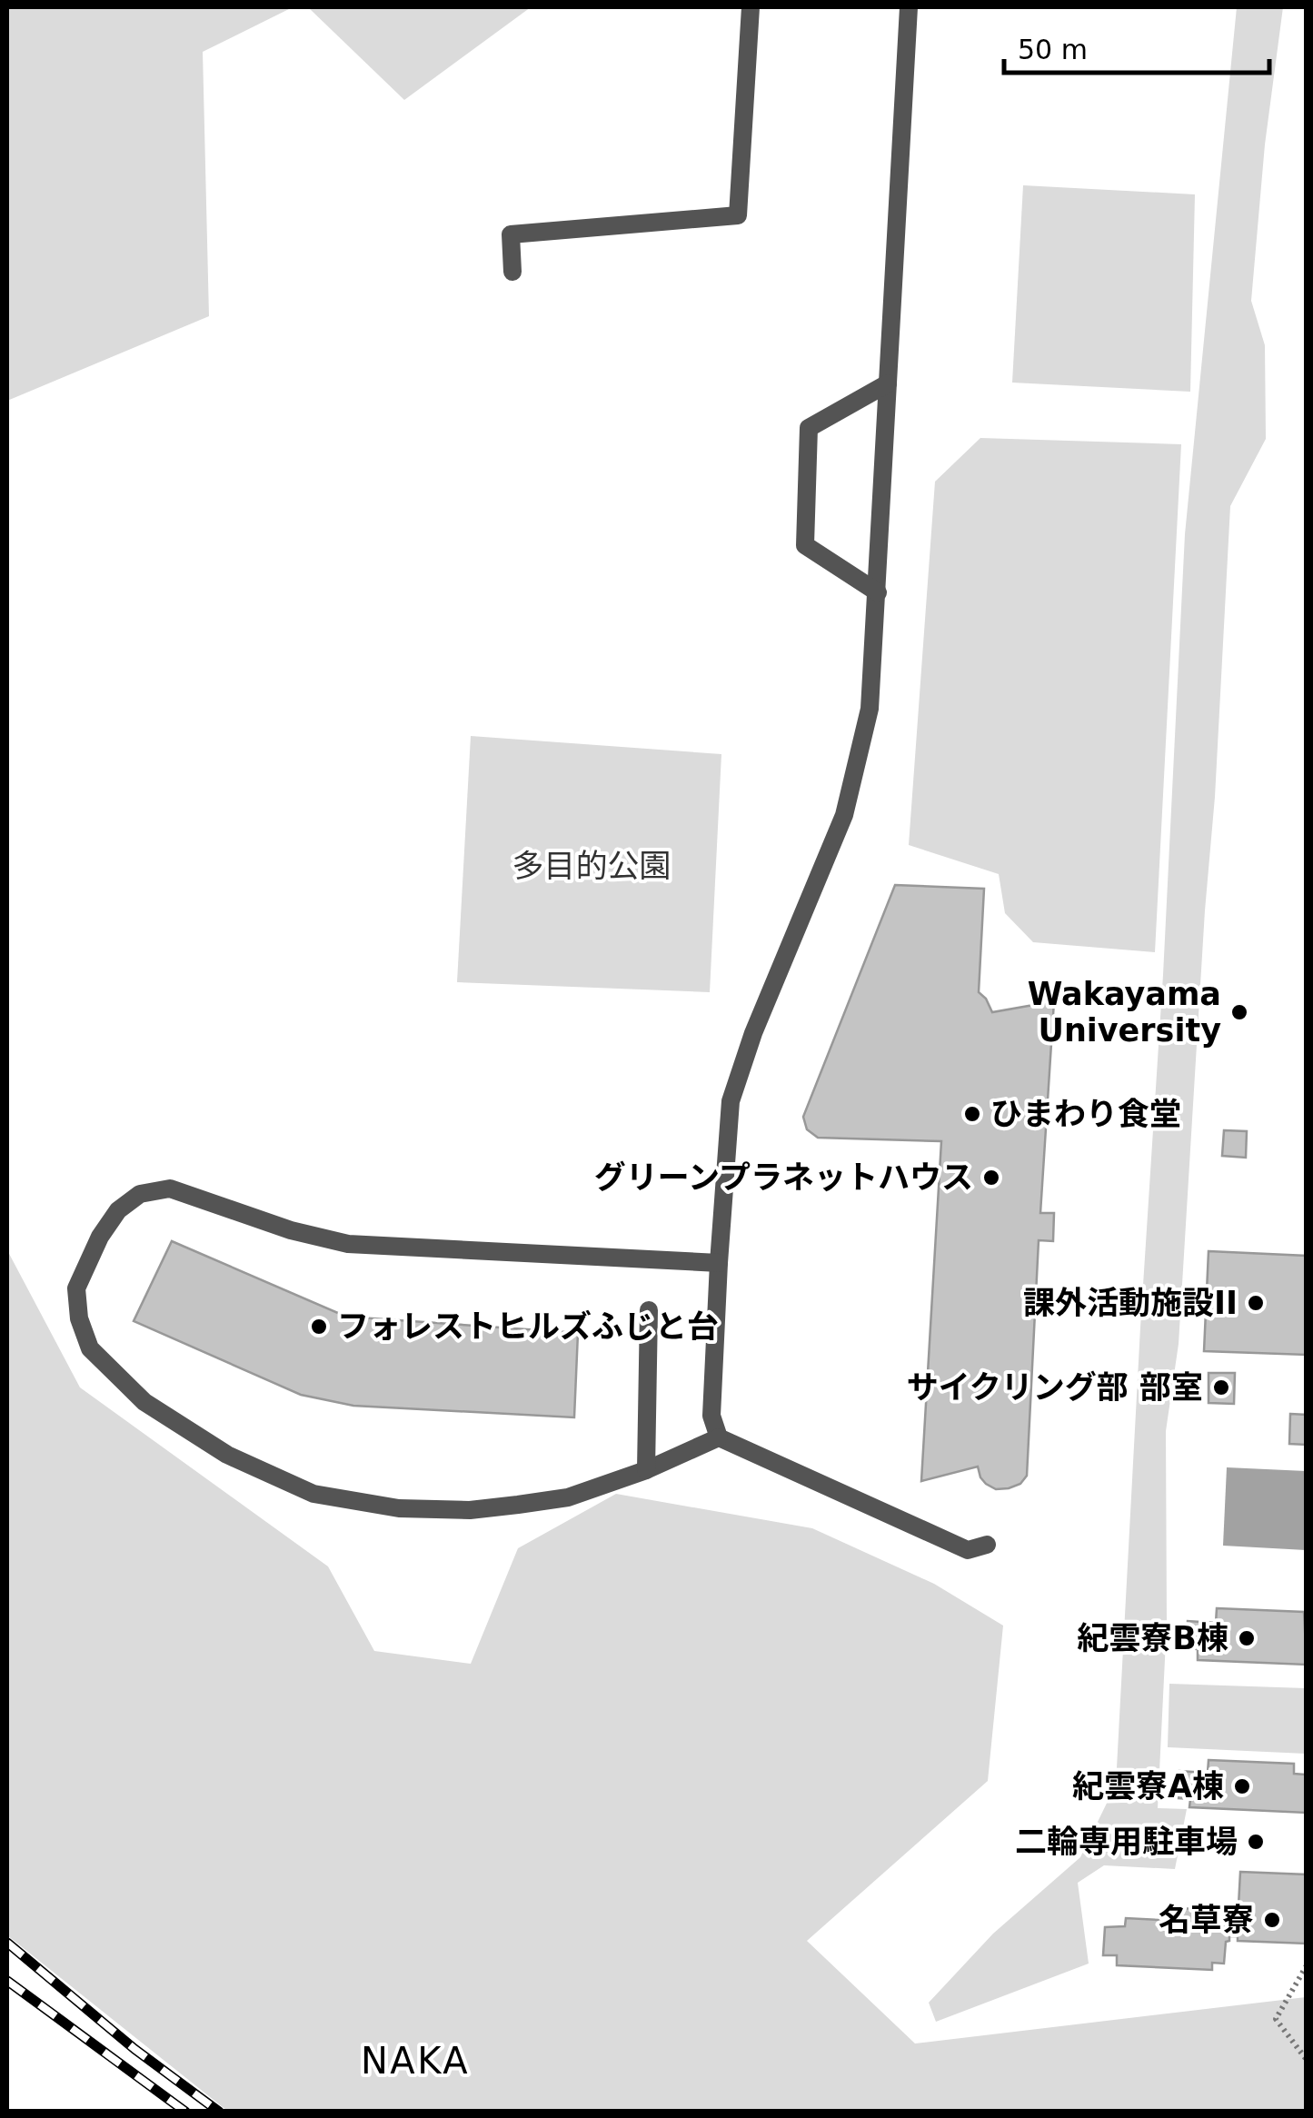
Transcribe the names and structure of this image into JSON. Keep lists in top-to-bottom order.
{
  "districts": ["NAKA"],
  "parks": ["多目的公園"],
  "places": [
    "Wakayama University",
    "ひまわり食堂",
    "グリーンプラネットハウス",
    "課外活動施設II",
    "フォレストヒルズふじと台",
    "サイクリング部 部室",
    "紀雲寮B棟",
    "紀雲寮A棟",
    "二輪専用駐車場",
    "名草寮"
  ],
  "scale_bar": "50 m"
}
